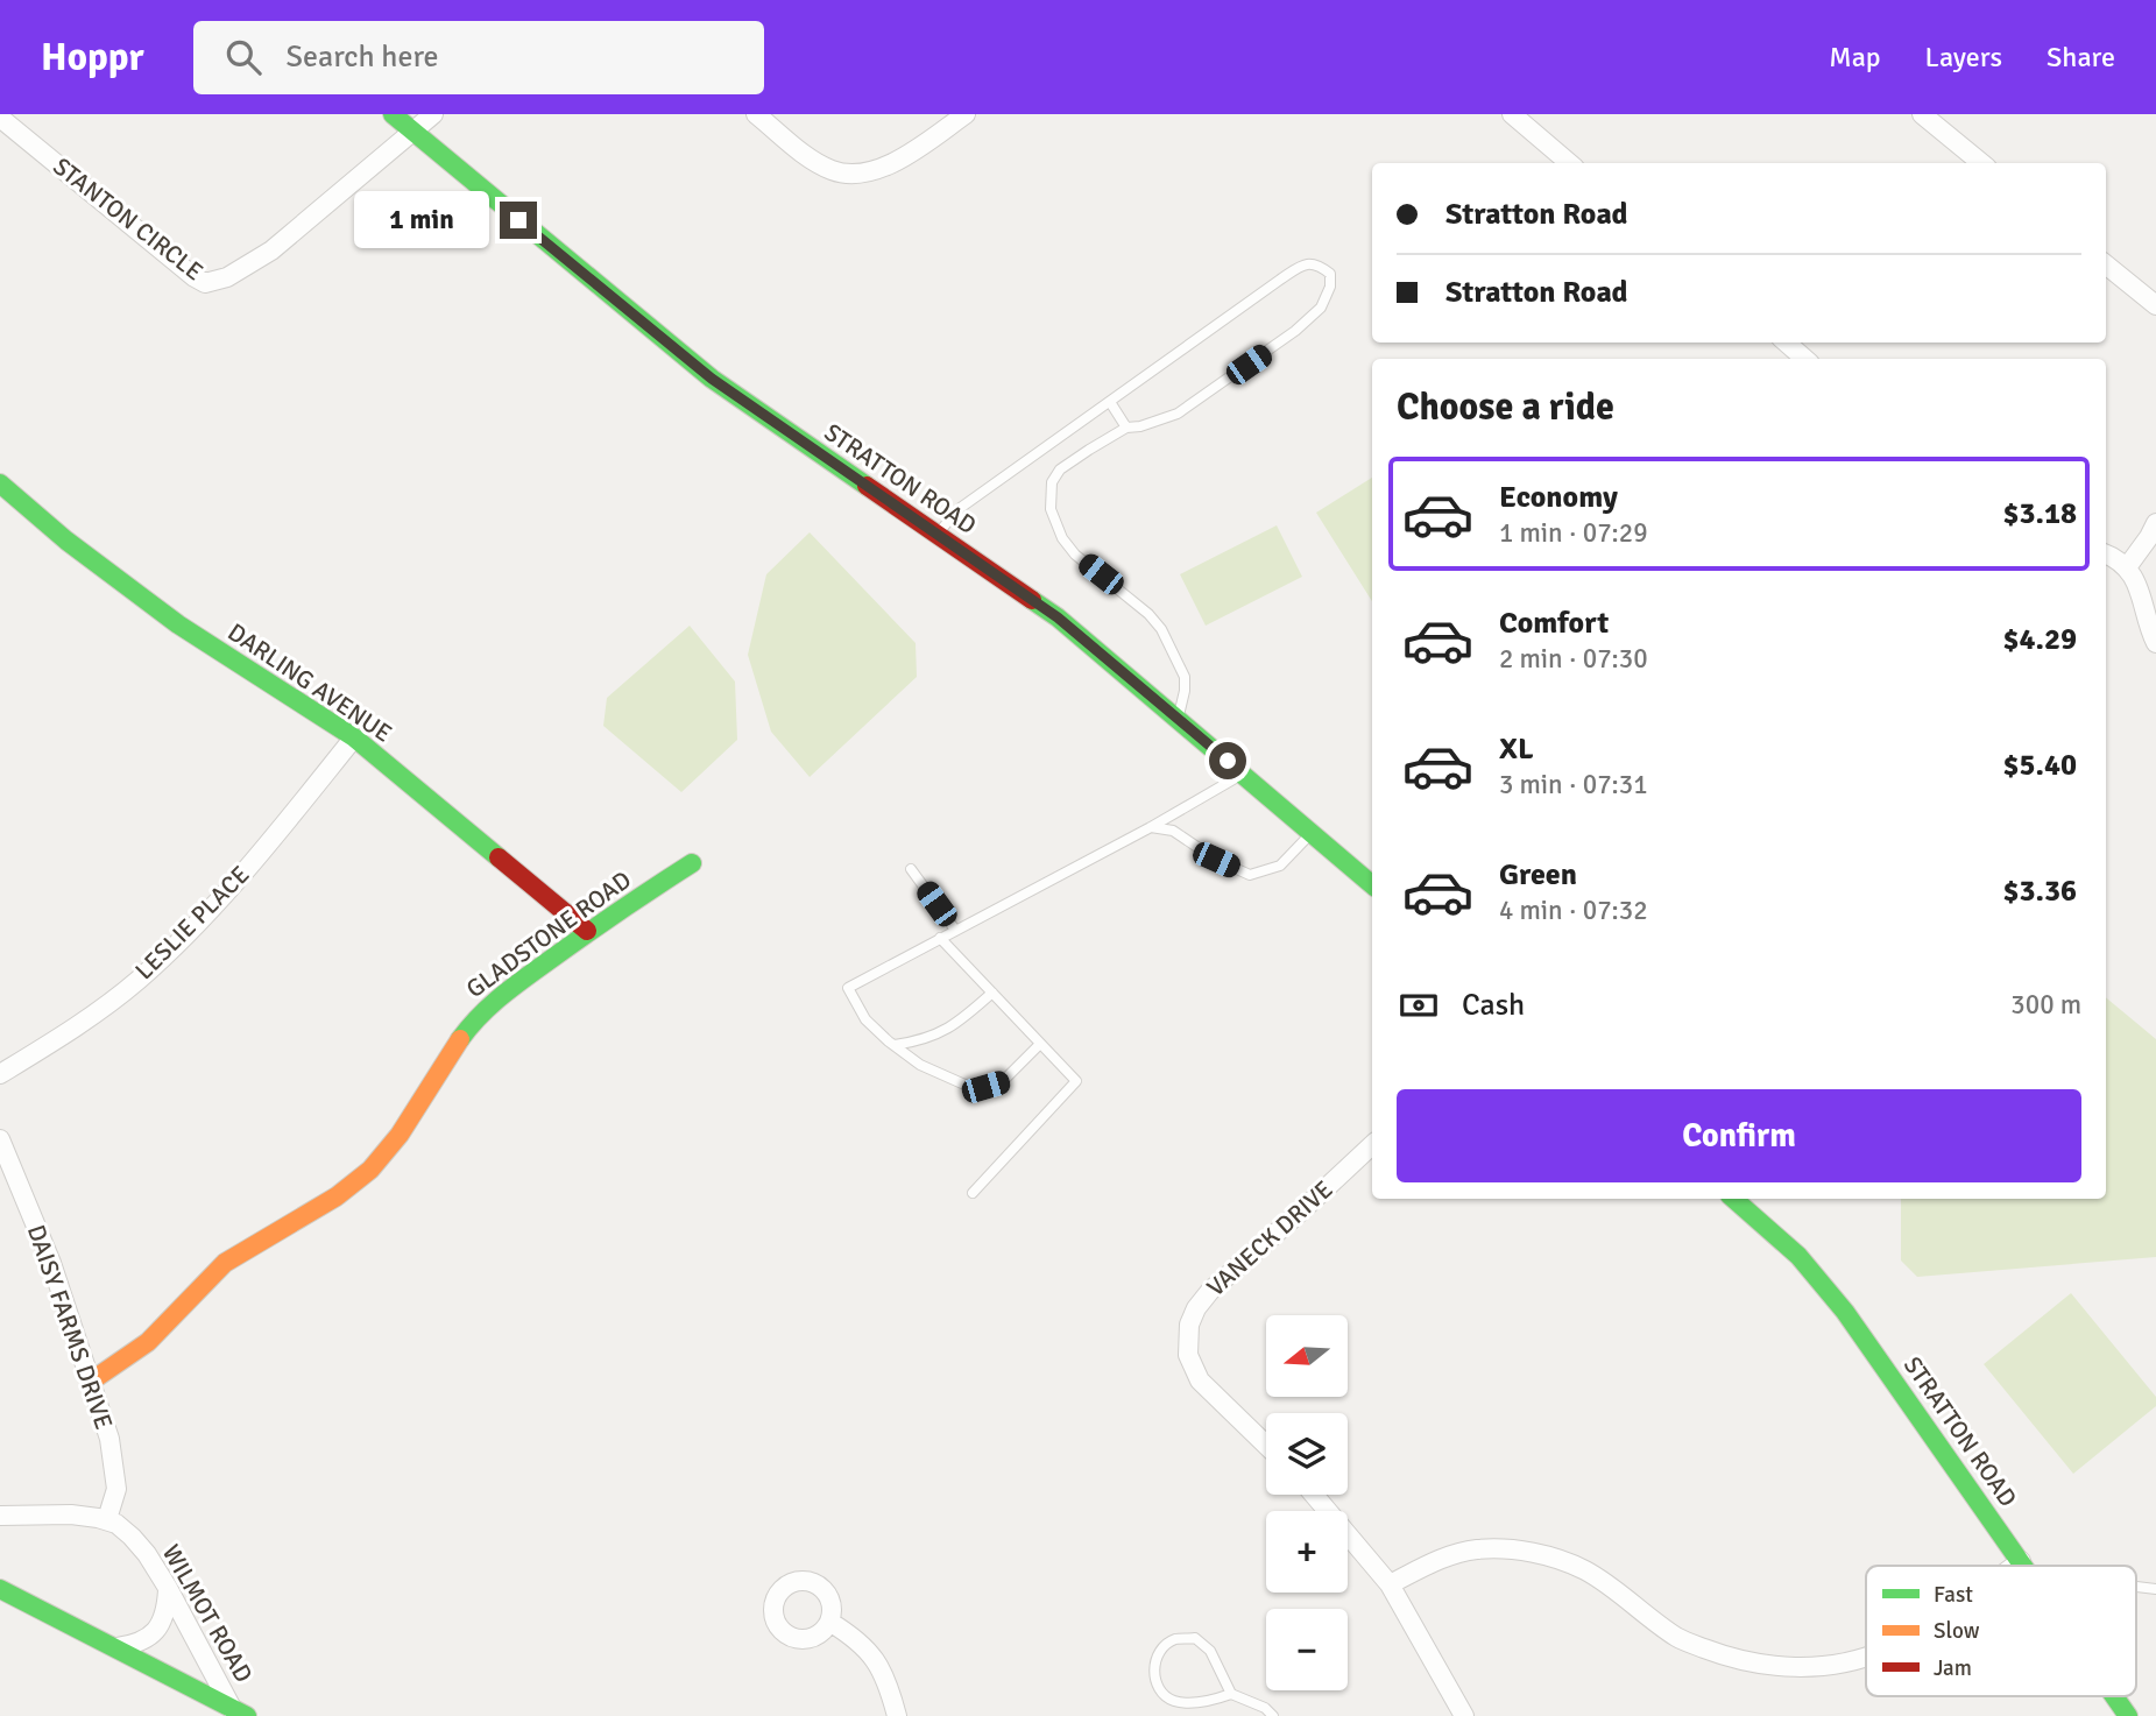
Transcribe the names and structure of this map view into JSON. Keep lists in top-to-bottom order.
{
  "streets": {
    "street": [
      "STANTON CIRCLE",
      "STRATTON ROAD",
      "DARLING AVENUE",
      "LESLIE PLACE",
      "GLADSTONE ROAD",
      "VANECK DRIVE",
      "DAISY FARMS DRIVE",
      "WILMOT ROAD"
    ]
  },
  "crossings": [
    ["STANTON CIRCLE", "STRATTON ROAD"],
    ["DARLING AVENUE", "LESLIE PLACE"],
    ["DARLING AVENUE", "GLADSTONE ROAD"],
    ["GLADSTONE ROAD", "DAISY FARMS DRIVE"],
    ["DAISY FARMS DRIVE", "WILMOT ROAD"]
  ],
  "legend": ["Fast", "Slow", "Jam"],
  "north": "left",
  "page": {
    "header": "Hoppr",
    "search": "Search here",
    "nav": ["Map", "Layers", "Share"],
    "banner": ["Stratton Road", "Stratton Road"],
    "bubble": "1 min",
    "heading": "Choose a ride",
    "list": [
      {
        "name": "Economy",
        "note": "1 min · 07:29",
        "value": "$3.18"
      },
      {
        "name": "Comfort",
        "note": "2 min · 07:30",
        "value": "$4.29"
      },
      {
        "name": "XL",
        "note": "3 min · 07:31",
        "value": "$5.40"
      },
      {
        "name": "Green",
        "note": "4 min · 07:32",
        "value": "$3.36"
      }
    ],
    "pay": ["Cash", "300 m"],
    "buttons": "Confirm",
    "map_buttons": ["+", "−"]
  }
}
